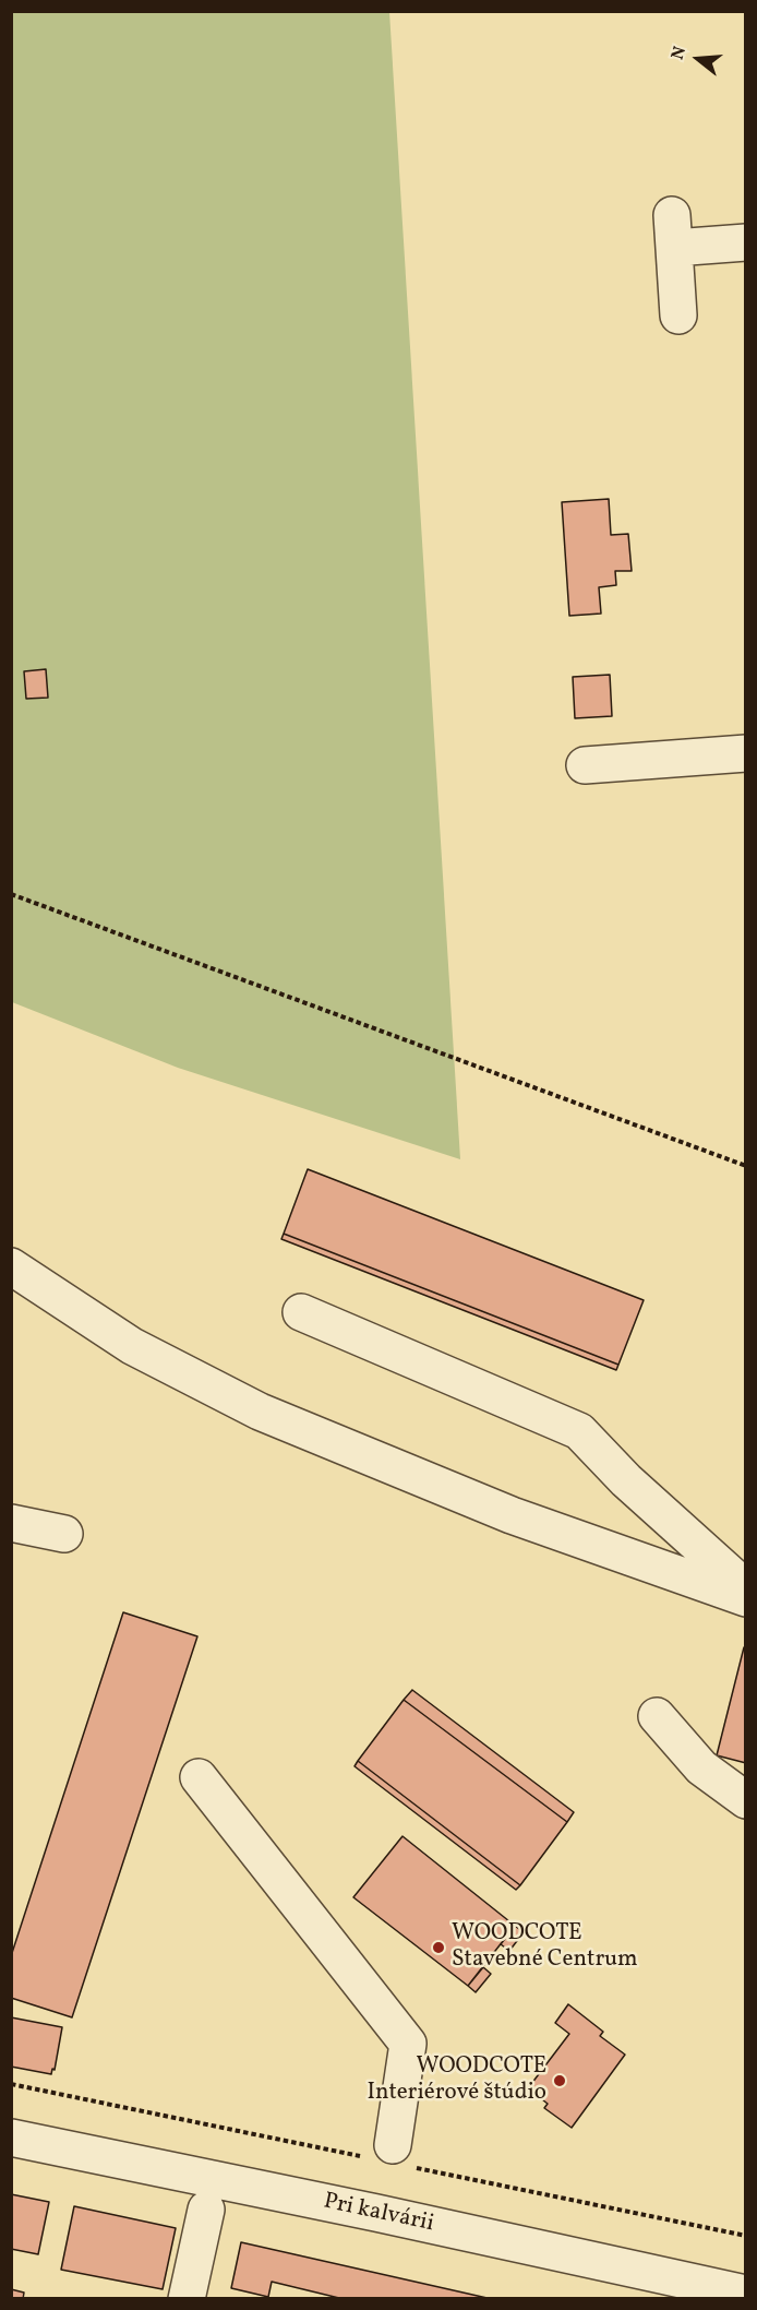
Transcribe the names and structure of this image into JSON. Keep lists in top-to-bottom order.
{
  "streets": {
    "street": ["Pri kalvárii"]
  },
  "places": ["WOODCOTE Stavebné Centrum", "WOODCOTE Interiérové štúdio"],
  "north": "left"
}
